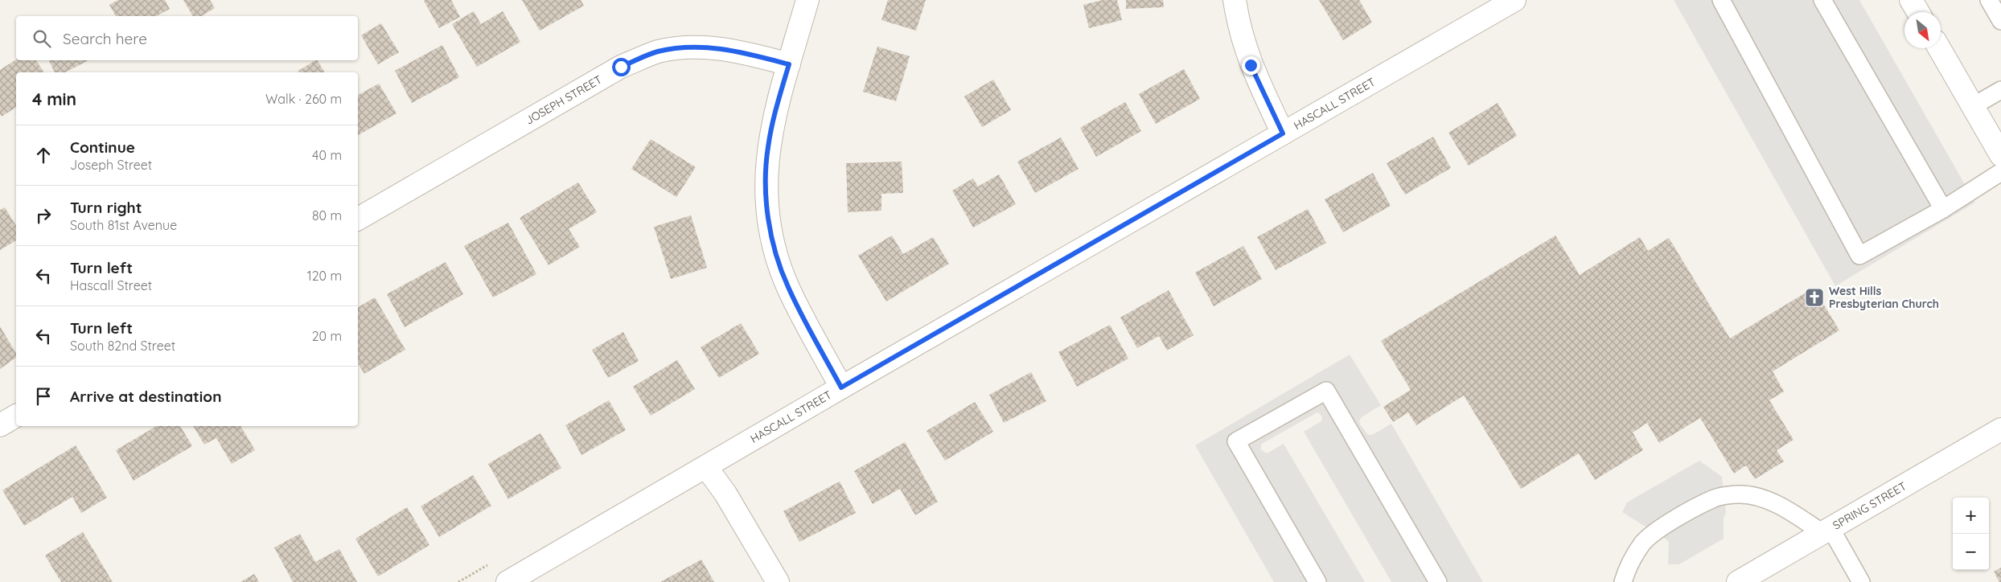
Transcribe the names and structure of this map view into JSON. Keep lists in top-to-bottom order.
{
  "streets": {
    "street": ["JOSEPH STREET", "HASCALL STREET", "SPRING STREET"]
  },
  "places": {
    "church": ["West Hills Presbyterian Church"]
  },
  "north": "bottom right",
  "page": {
    "search": "Search here",
    "heading": ["4 min", "Walk · 260 m"],
    "list": [
      ["Continue", "Joseph Street", "40 m"],
      ["Turn right", "South 81st Avenue", "80 m"],
      ["Turn left", "Hascall Street", "120 m"],
      ["Turn left", "South 82nd Street", "20 m"],
      "Arrive at destination"
    ],
    "map_buttons": ["+", "−"]
  }
}
